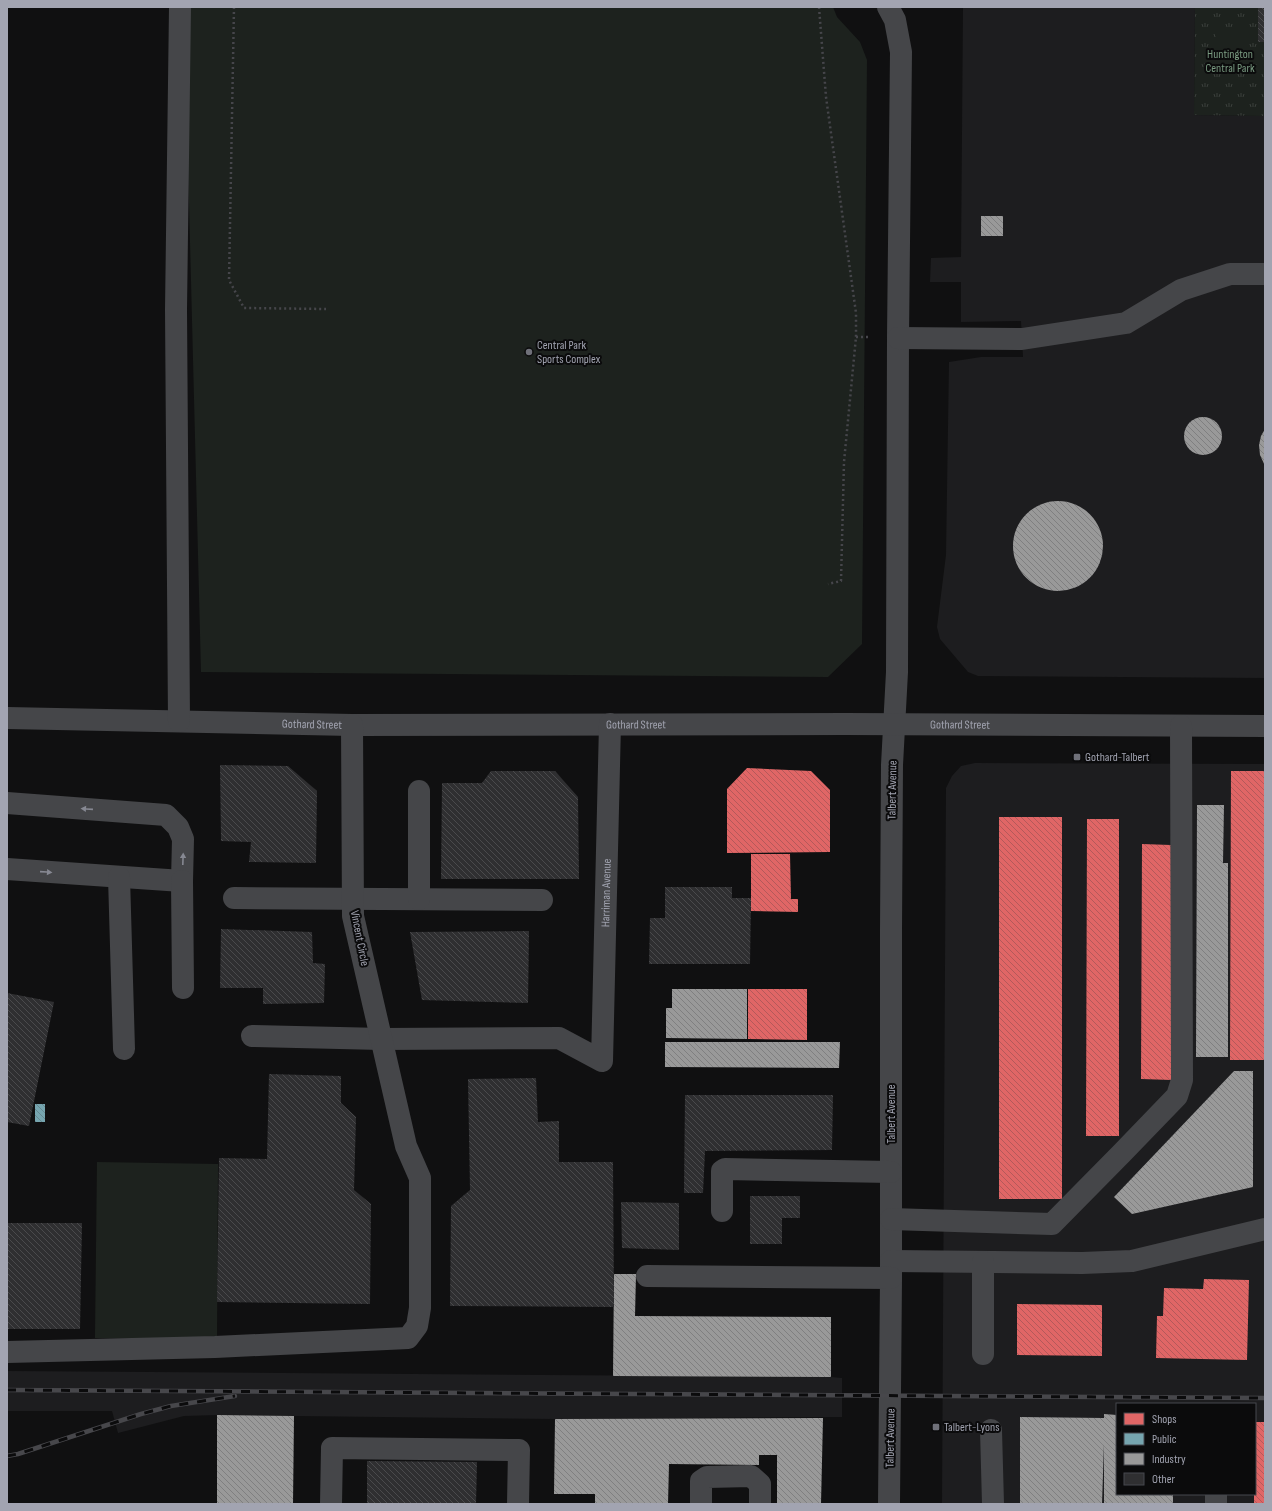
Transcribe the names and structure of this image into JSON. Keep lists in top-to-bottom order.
{
  "streets": {
    "street": [
      "Gothard Street",
      "Talbert Avenue",
      "Harriman Avenue",
      "Vincent Circle"
    ]
  },
  "crossings": [
    ["Gothard Street", "Talbert Avenue"],
    ["Gothard Street", "Harriman Avenue"],
    ["Gothard Street", "Vincent Circle"],
    ["Harriman Avenue", "Vincent Circle"]
  ],
  "parks": ["Huntington Central Park"],
  "places": {
    "other": ["Central Park Sports Complex"],
    "transit": ["Gothard-Talbert", "Talbert-Lyons"]
  },
  "legend": [
    "Shops",
    "Public",
    "Industry",
    "Other"
  ]
}
